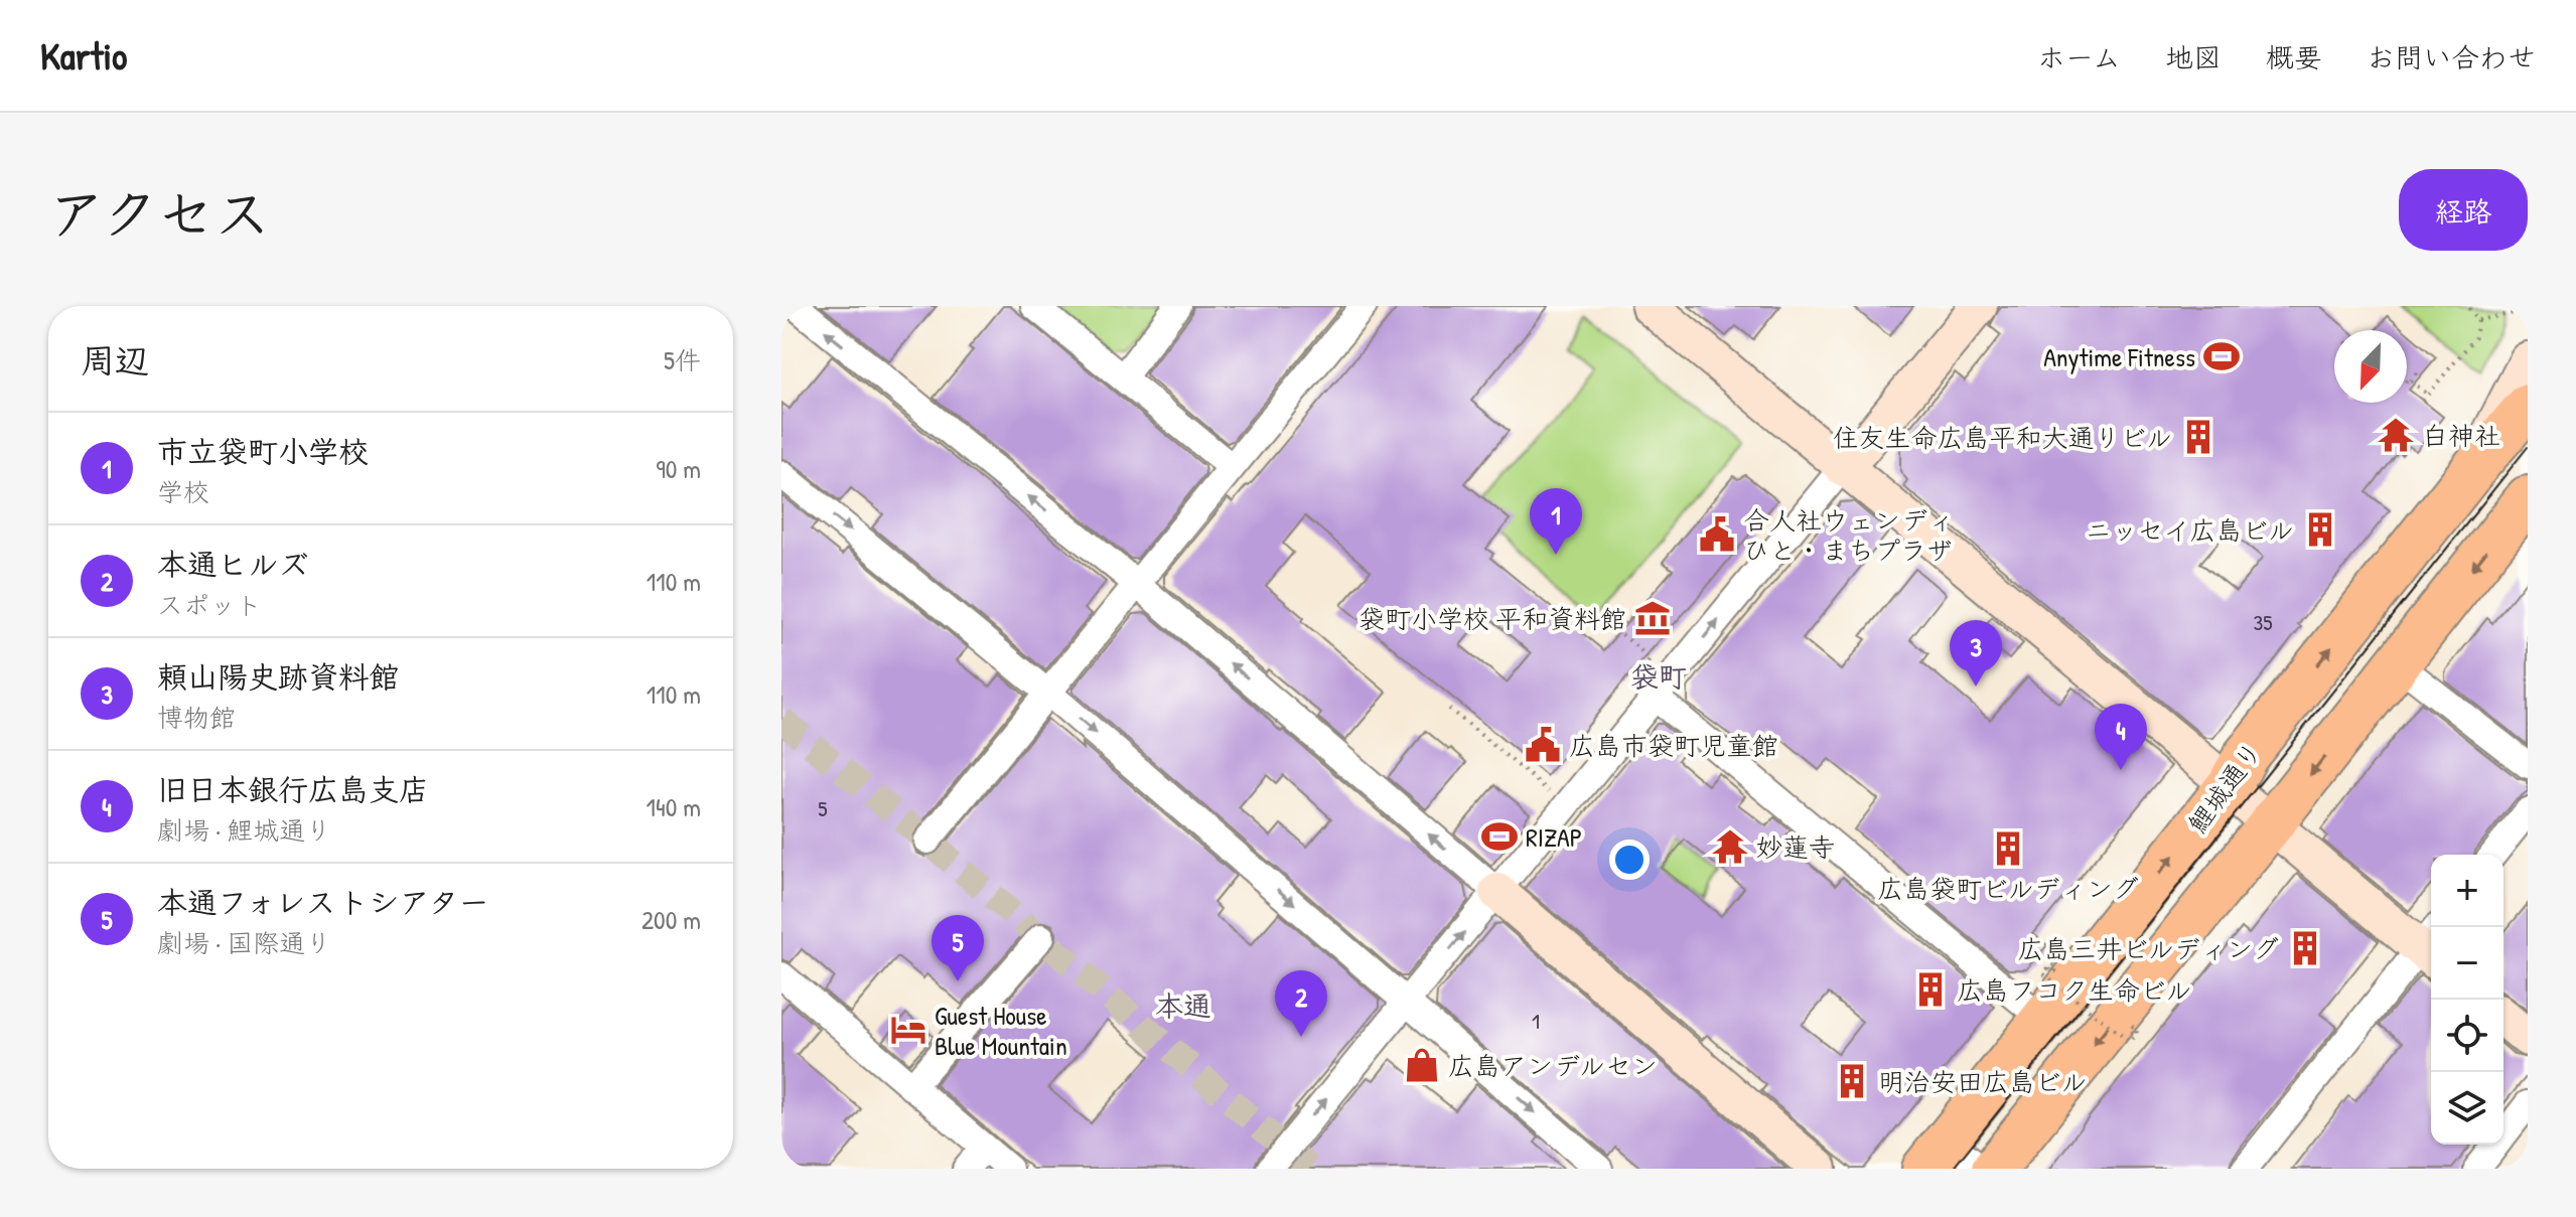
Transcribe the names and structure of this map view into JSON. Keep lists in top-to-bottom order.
{
  "streets": {
    "highway": ["鯉城通り"]
  },
  "districts": ["袋町", "本通"],
  "places": {
    "sports": ["Anytime Fitness", "RIZAP"],
    "temple": ["白神社", "妙蓮寺"],
    "building": [
      "住友生命広島平和大通りビル",
      "ニッセイ広島ビル",
      "広島袋町ビルディング",
      "広島三井ビルディング",
      "広島フコク生命ビル",
      "明治安田広島ビル"
    ],
    "public building": ["合人社ウェンディ ひと・まちプラザ", "広島市袋町児童館"],
    "museum": ["袋町小学校 平和資料館"],
    "hotel": ["Guest House Blue Mountain"],
    "shop": ["広島アンデルセン"]
  },
  "house_numbers": ["35", "5", "1"],
  "north": "bottom left",
  "page": {
    "header": "Kartio",
    "nav": [
      "ホーム",
      "地図",
      "概要",
      "お問い合わせ"
    ],
    "title": "アクセス",
    "buttons": "経路",
    "heading": ["周辺", "5件"],
    "list": [
      {
        "mark": "1",
        "name": "市立袋町小学校",
        "note": "学校",
        "value": "90 m"
      },
      {
        "mark": "2",
        "name": "本通ヒルズ",
        "note": "スポット",
        "value": "110 m"
      },
      {
        "mark": "3",
        "name": "頼山陽史跡資料館",
        "note": "博物館",
        "value": "110 m"
      },
      {
        "mark": "4",
        "name": "旧日本銀行広島支店",
        "note": "劇場 · 鯉城通り",
        "value": "140 m"
      },
      {
        "mark": "5",
        "name": "本通フォレストシアター",
        "note": "劇場 · 国際通り",
        "value": "200 m"
      }
    ],
    "pins": [
      "1",
      "3",
      "4",
      "5",
      "2"
    ],
    "map_buttons": ["+", "−"]
  }
}
